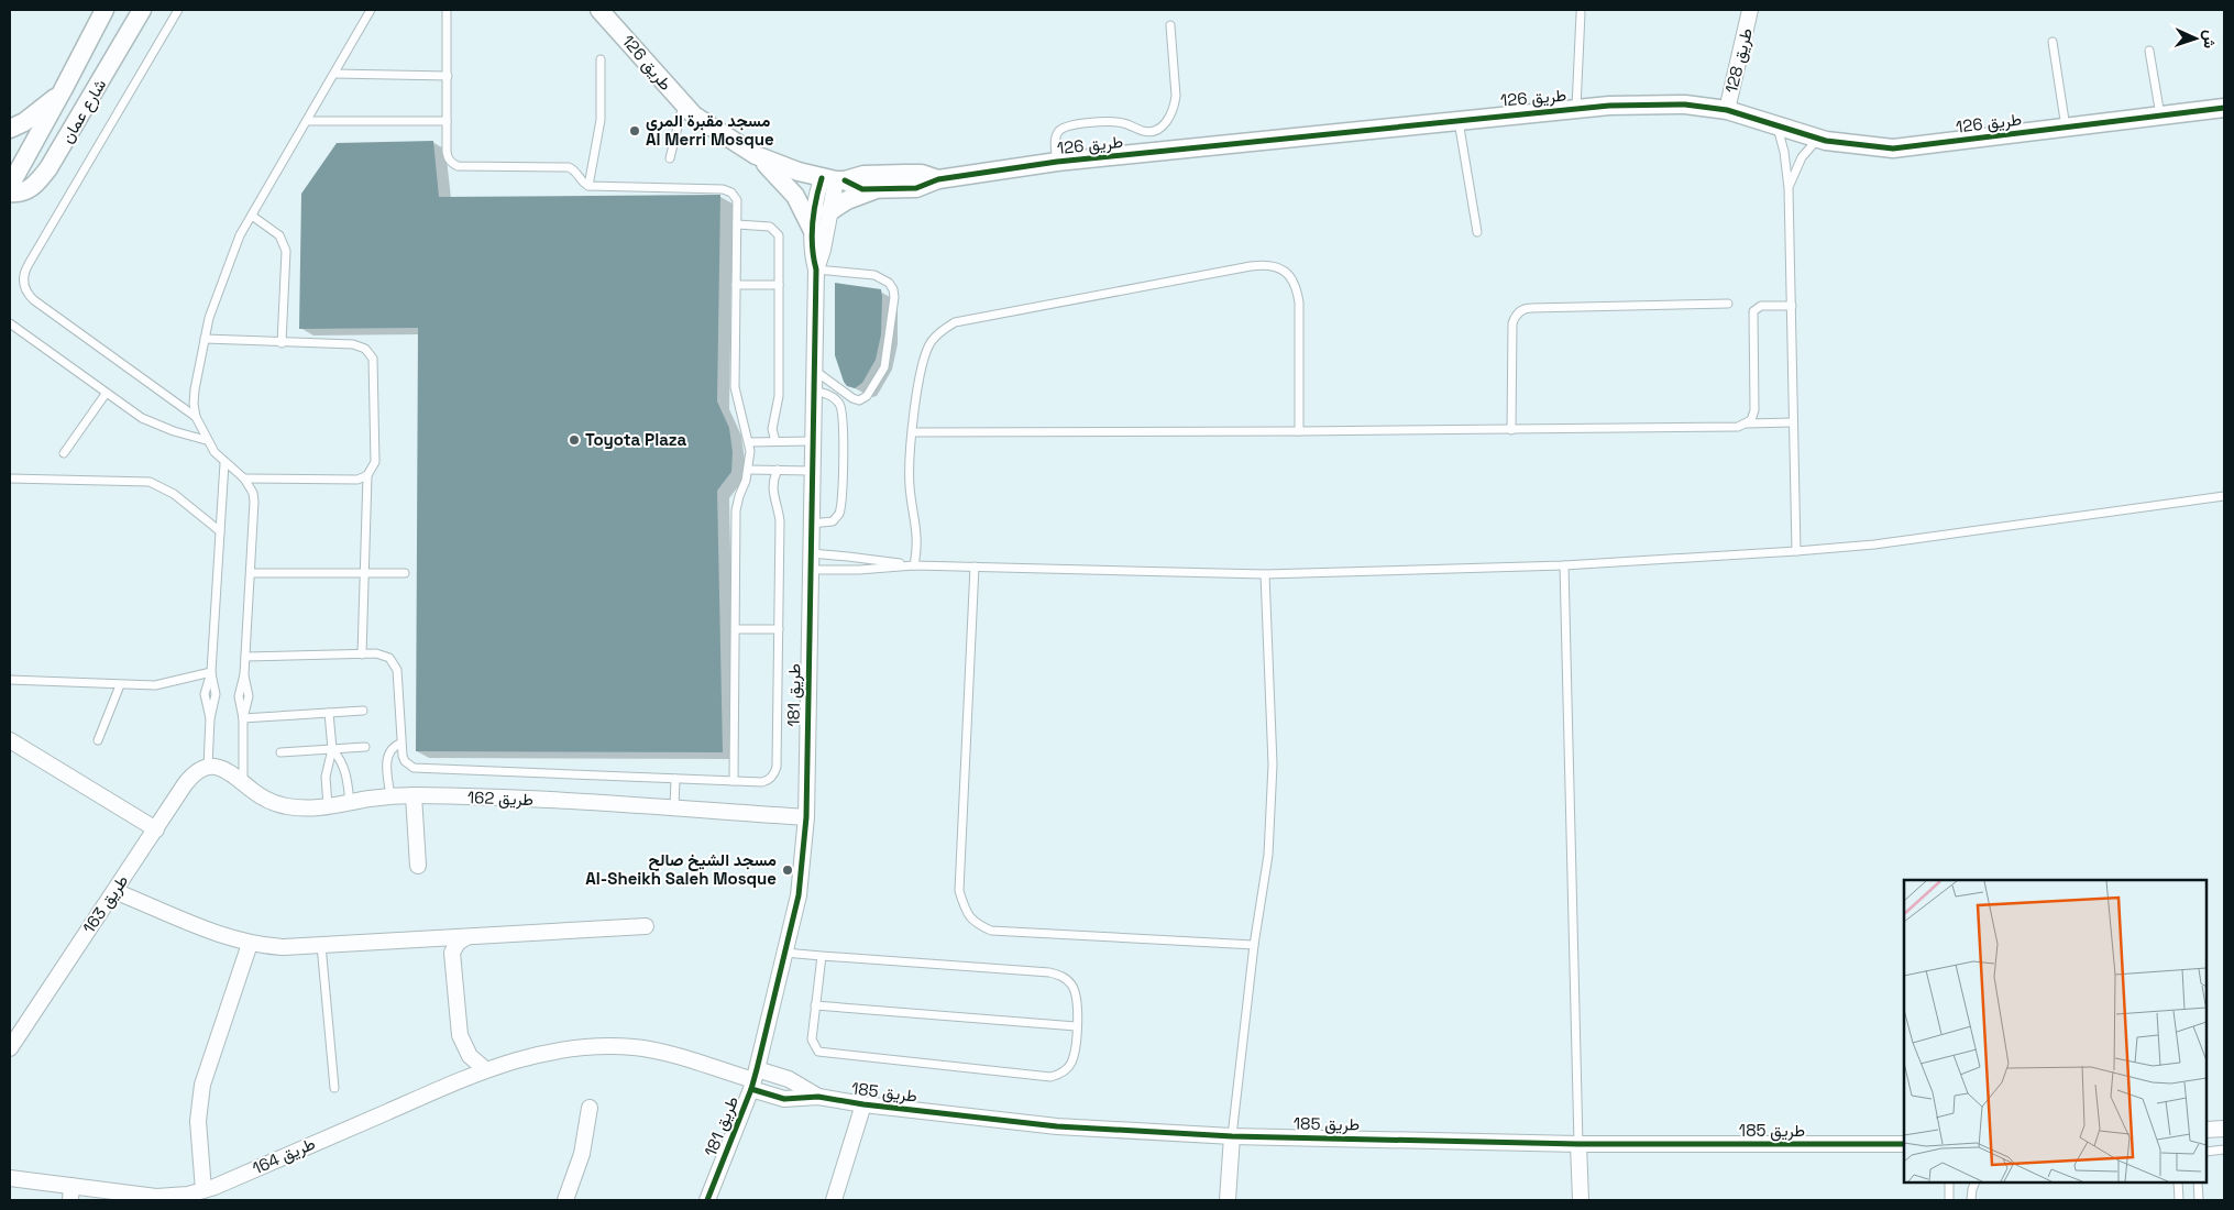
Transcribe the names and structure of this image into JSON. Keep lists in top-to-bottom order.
{
  "streets": {
    "street": [
      "طريق 128",
      "طريق 126",
      "شارع عمان",
      "طريق 181",
      "طريق 162",
      "طريق 163",
      "طريق 185",
      "طريق 164"
    ]
  },
  "crossings": [
    ["طريق 128", "طريق 126"],
    ["طريق 126", "طريق 181"],
    ["طريق 181", "طريق 162"],
    ["طريق 181", "طريق 185"],
    ["طريق 181", "طريق 164"],
    ["طريق 162", "طريق 163"],
    ["طريق 185", "طريق 164"]
  ],
  "places": ["مسجد مقبرة المري Al Merri Mosque", "Toyota Plaza", "مسجد الشيخ صالح Al-Sheikh Saleh Mosque"],
  "north": "right"
}
